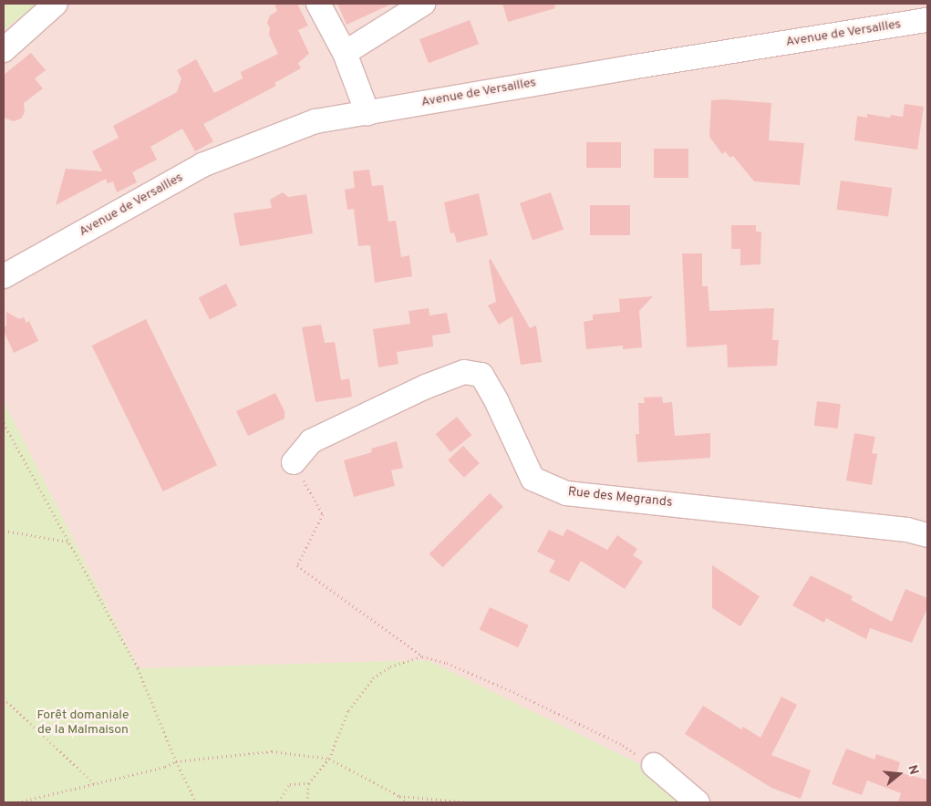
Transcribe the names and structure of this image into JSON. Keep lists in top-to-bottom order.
{
  "streets": {
    "street": ["Avenue de Versailles", "Rue des Megrands"]
  },
  "parks": ["Forêt domaniale de la Malmaison"],
  "north": "right"
}
